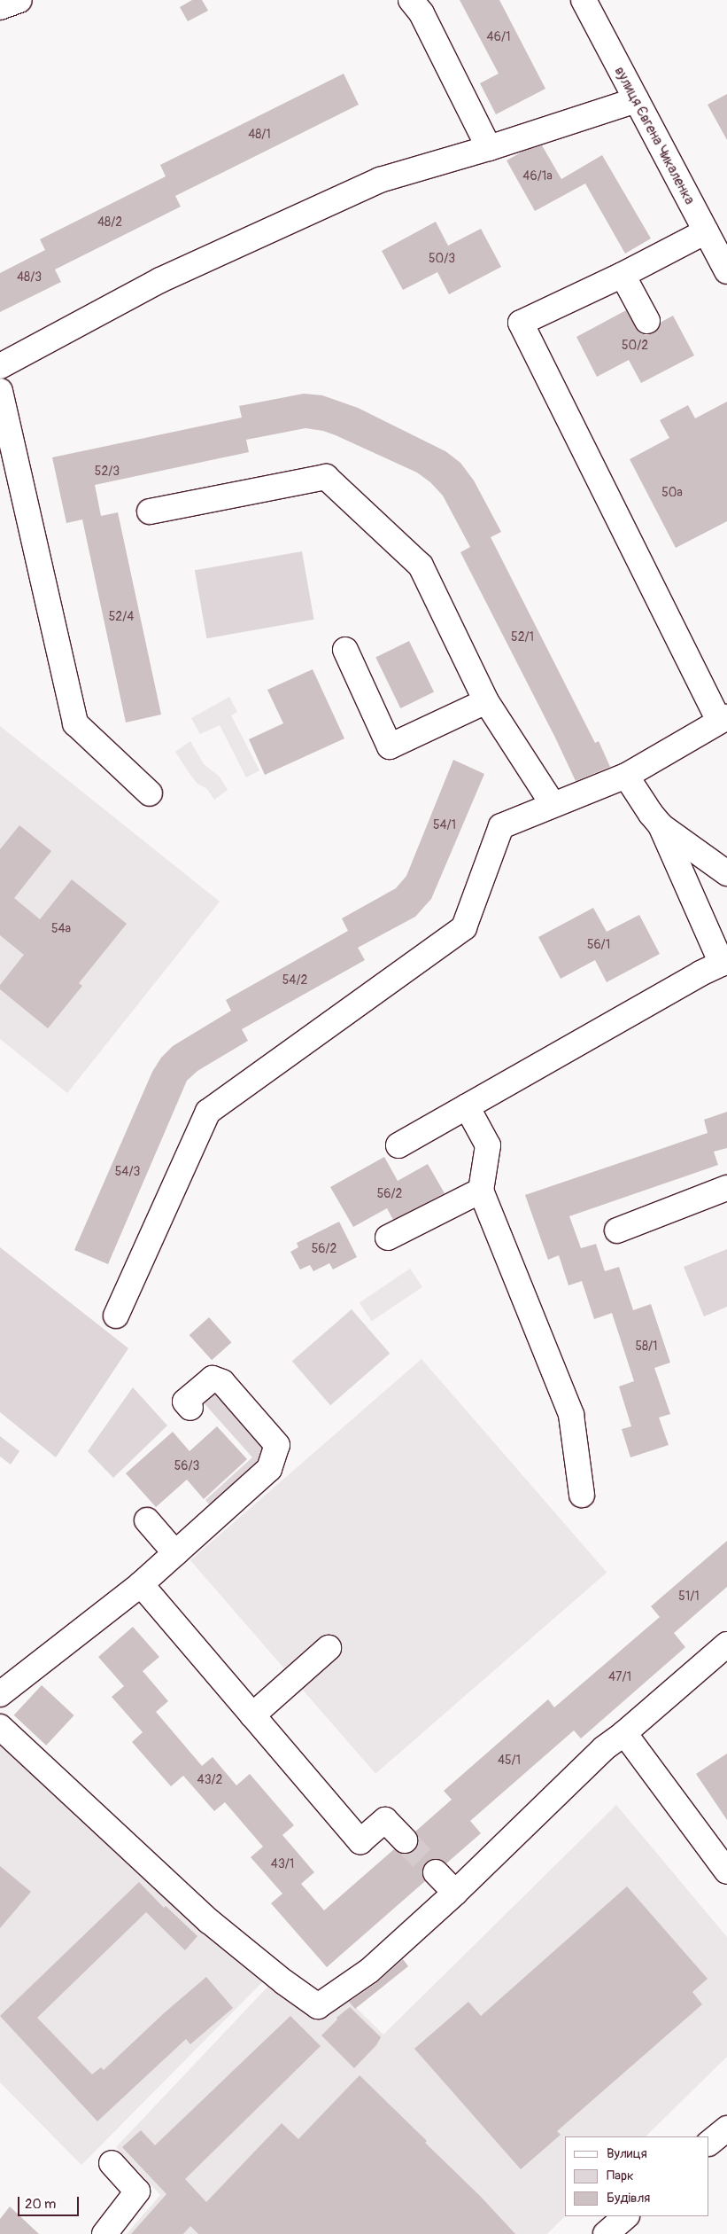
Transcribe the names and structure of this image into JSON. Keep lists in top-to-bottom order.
{
  "streets": {
    "main road": ["вулиця Євгена Чикаленка"]
  },
  "house_numbers": [
    "46/1",
    "48/1",
    "46/1а",
    "48/2",
    "50/3",
    "48/3",
    "50/2",
    "52/3",
    "50а",
    "52/4",
    "52/1",
    "54/1",
    "54а",
    "56/1",
    "54/2",
    "54/3",
    "56/2",
    "56/2",
    "58/1",
    "56/3",
    "51/1",
    "47/1",
    "45/1",
    "43/2",
    "43/1"
  ],
  "legend": ["Вулиця", "Парк", "Будівля"],
  "scale_bar": "20 m"
}
